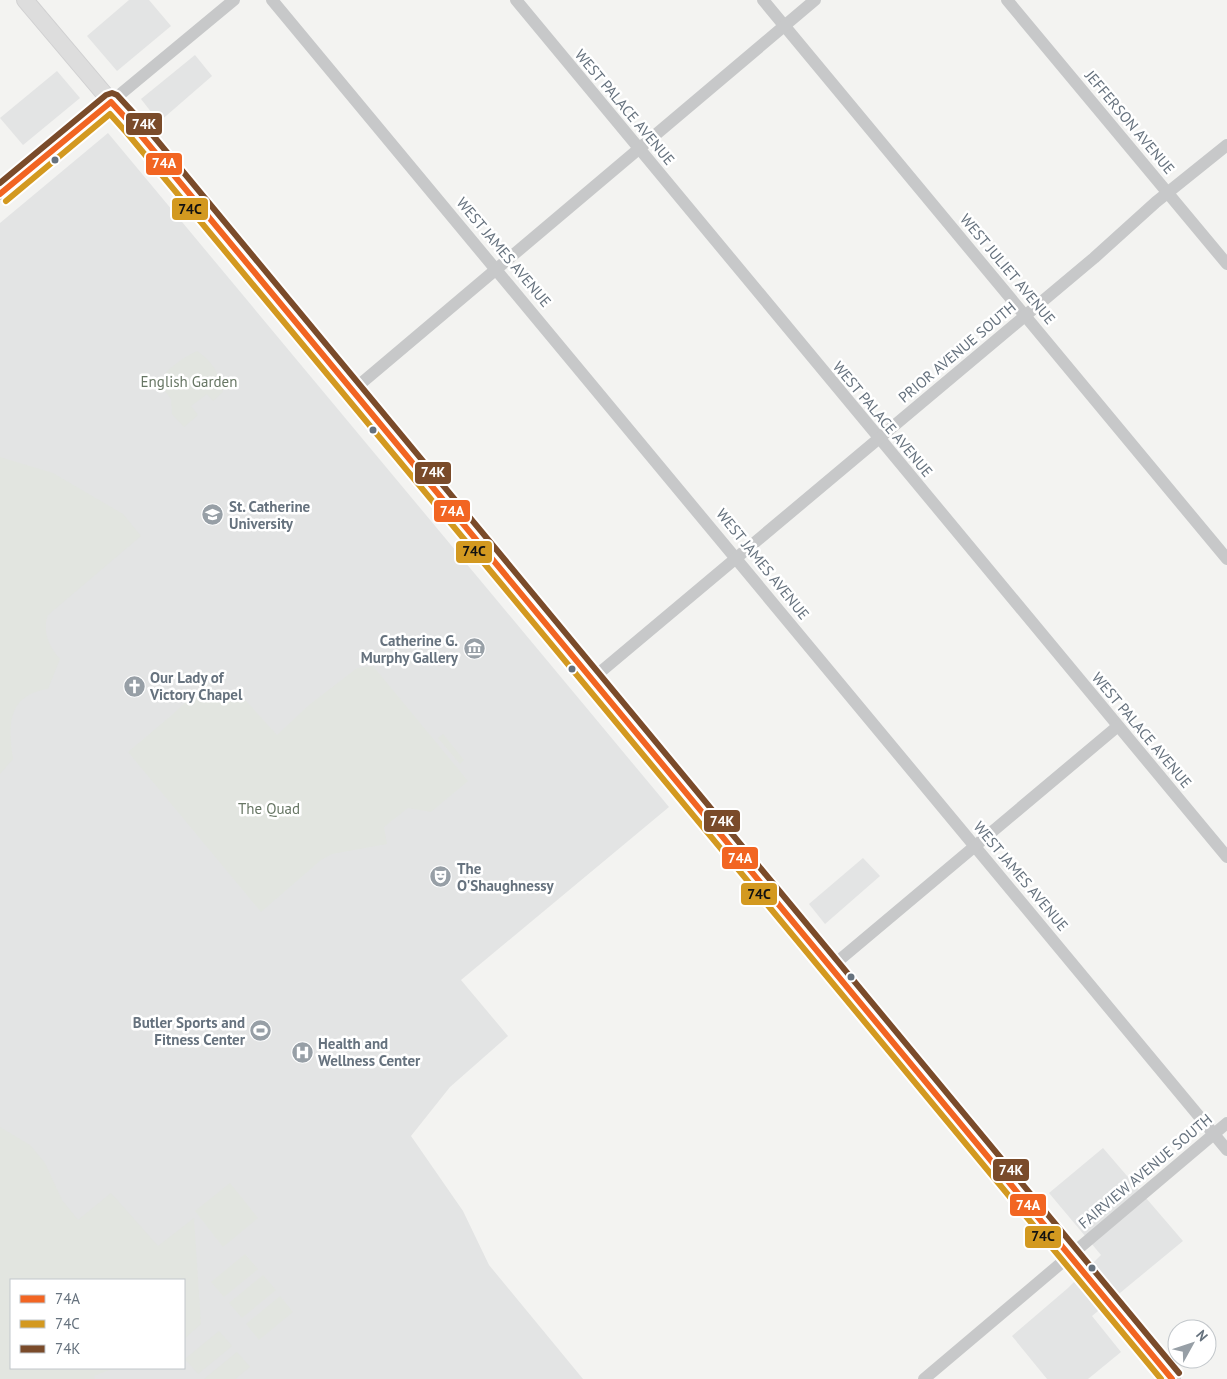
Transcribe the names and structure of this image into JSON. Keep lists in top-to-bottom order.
{
  "streets": {
    "street": [
      "WEST PALACE AVENUE",
      "JEFFERSON AVENUE",
      "WEST JAMES AVENUE",
      "WEST JULIET AVENUE",
      "PRIOR AVENUE SOUTH",
      "FAIRVIEW AVENUE SOUTH"
    ]
  },
  "crossings": [
    ["WEST PALACE AVENUE", "PRIOR AVENUE SOUTH"],
    ["JEFFERSON AVENUE", "PRIOR AVENUE SOUTH"],
    ["WEST JAMES AVENUE", "PRIOR AVENUE SOUTH"],
    ["WEST JAMES AVENUE", "FAIRVIEW AVENUE SOUTH"],
    ["WEST JULIET AVENUE", "PRIOR AVENUE SOUTH"]
  ],
  "parks": ["English Garden", "The Quad"],
  "places": {
    "school or university": ["St. Catherine University"],
    "museum": ["Catherine G. Murphy Gallery"],
    "church": ["Our Lady of Victory Chapel"],
    "theatre": ["The O'Shaughnessy"],
    "sports": ["Butler Sports and Fitness Center"],
    "hospital": ["Health and Wellness Center"]
  },
  "lines": ["transit line 74K", "transit line 74A", "transit line 74C"],
  "legend": ["74A", "74C", "74K"],
  "north": "top right"
}
